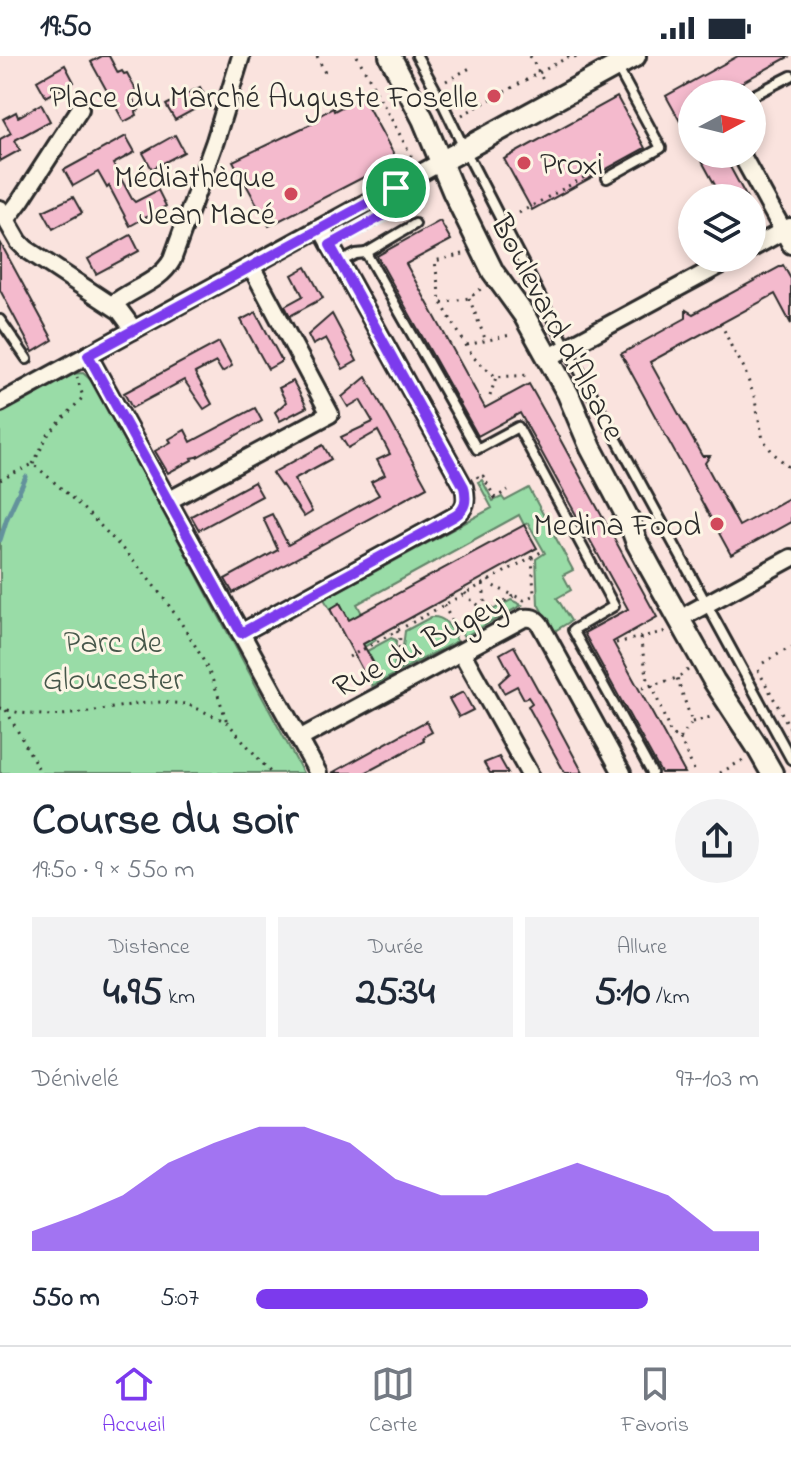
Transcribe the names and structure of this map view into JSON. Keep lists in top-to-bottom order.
{
  "streets": {
    "street": ["Boulevard d'Alsace", "Rue du Bugey"]
  },
  "parks": ["Parc de Gloucester"],
  "places": [
    "Place du Marché Auguste Foselle",
    "Proxi",
    "Médiathèque Jean Macé",
    "Medina Food"
  ],
  "north": "right",
  "page": {
    "status": "19:50",
    "heading": ["Course du soir", "19:50 · 9 × 550 m"],
    "stats": [
      ["Distance", "4.95 km"],
      ["Durée", "25:34"],
      ["Allure", "5:10 /km"]
    ],
    "chart": ["Dénivelé", "97–103 m"],
    "list": [
      {
        "name": "550 m",
        "note": "5:07"
      }
    ],
    "tabs": ["Accueil", "Carte", "Favoris"]
  }
}
